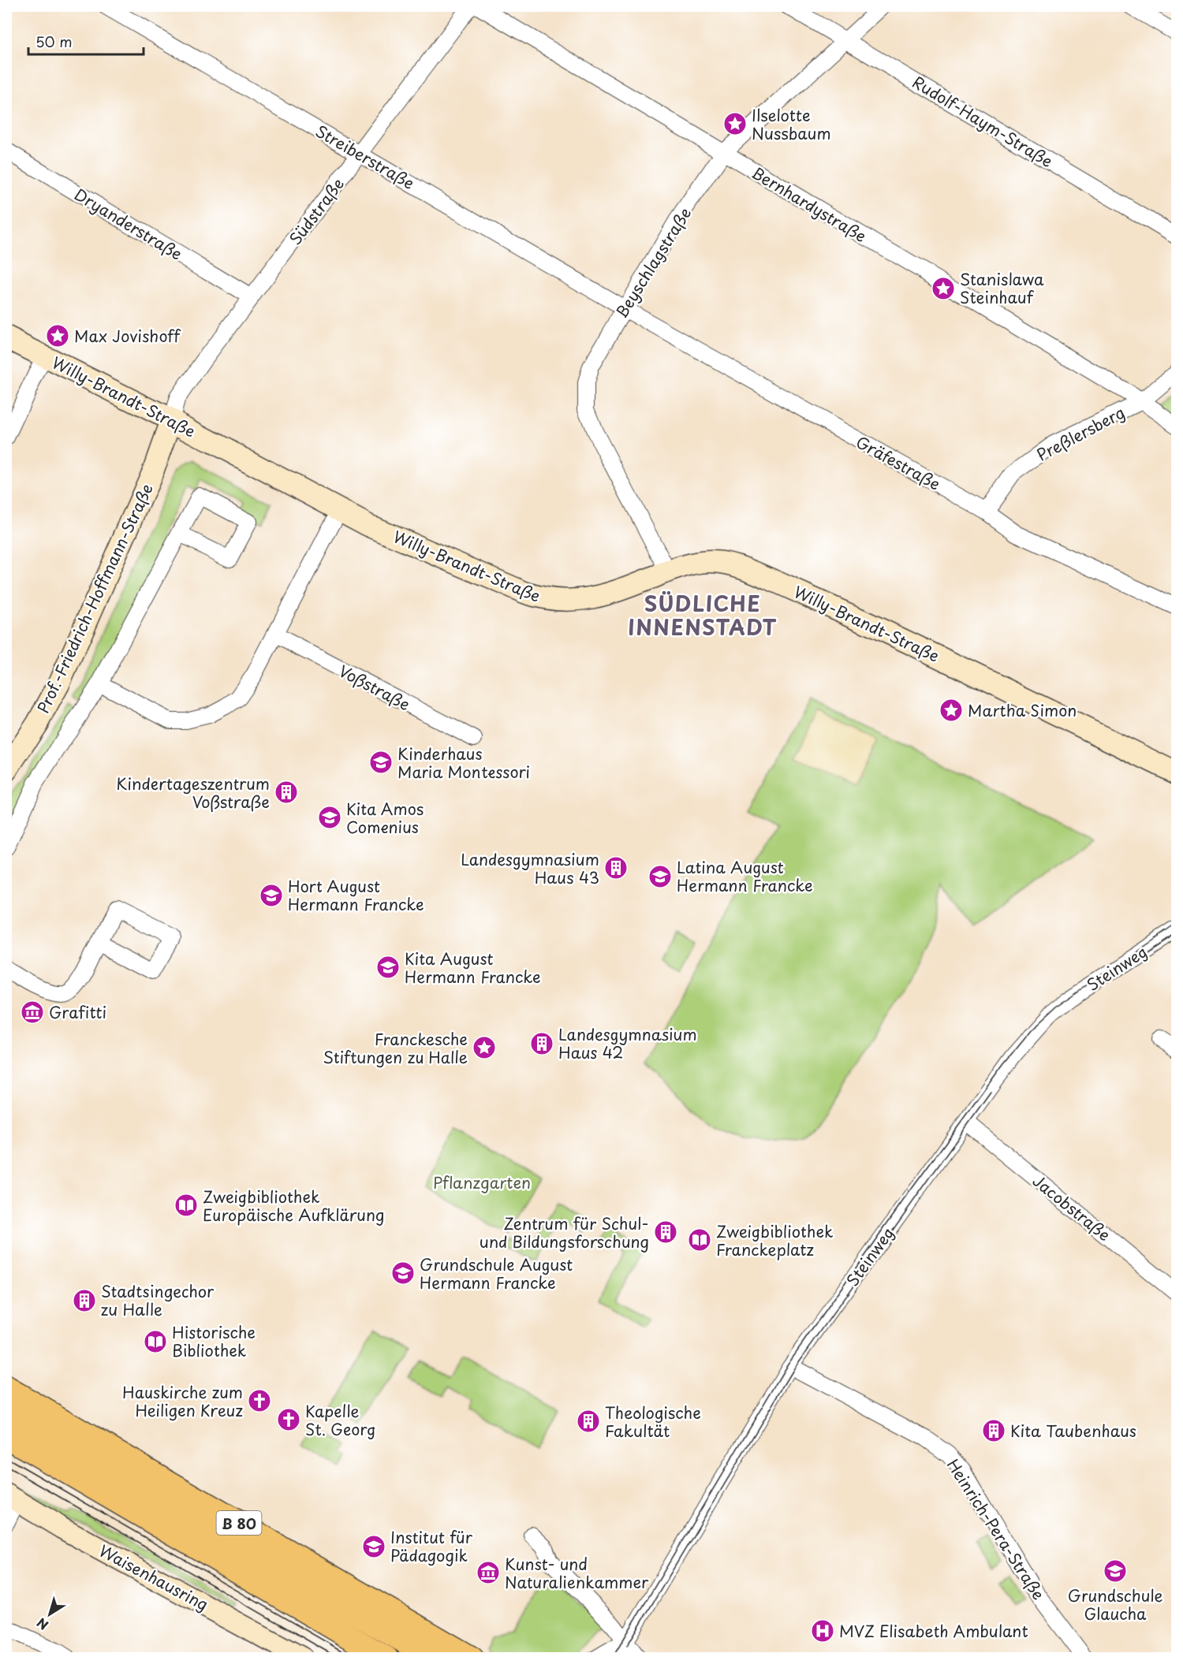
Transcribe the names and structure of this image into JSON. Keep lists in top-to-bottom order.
{
  "streets": {
    "main road": ["B 80"],
    "street": [
      "Rudolf-Haym-Straße",
      "Streiberstraße",
      "Bernhardystraße",
      "Südstraße",
      "Dryanderstraße",
      "Beyschlagstraße",
      "Willy-Brandt-Straße",
      "Preßlersberg",
      "Gräfestraße",
      "Prof.-Friedrich-Hoffmann-Straße",
      "Voßstraße",
      "Steinweg",
      "Jacobstraße",
      "Heinrich-Pera-Straße",
      "Waisenhausring"
    ]
  },
  "crossings": [
    ["Rudolf-Haym-Straße", "Beyschlagstraße"],
    ["Streiberstraße", "Südstraße"],
    ["Streiberstraße", "Beyschlagstraße"],
    ["Streiberstraße", "Gräfestraße"],
    ["Bernhardystraße", "Beyschlagstraße"],
    ["Bernhardystraße", "Preßlersberg"],
    ["Südstraße", "Dryanderstraße"],
    ["Südstraße", "Willy-Brandt-Straße"],
    ["Südstraße", "Prof.-Friedrich-Hoffmann-Straße"],
    ["Beyschlagstraße", "Willy-Brandt-Straße"],
    ["Beyschlagstraße", "Gräfestraße"],
    ["Willy-Brandt-Straße", "Prof.-Friedrich-Hoffmann-Straße"],
    ["Preßlersberg", "Gräfestraße"],
    ["Steinweg", "Jacobstraße"],
    ["Steinweg", "Heinrich-Pera-Straße"]
  ],
  "districts": ["SÜDLICHE INNENSTADT"],
  "parks": ["Pflanzgarten"],
  "places": {
    "place": [
      "Ilselotte Nussbaum",
      "Stanislawa Steinhauf",
      "Max Jovishoff",
      "Martha Simon",
      "Franckesche Stiftungen zu Halle"
    ],
    "school or university": [
      "Kinderhaus Maria Montessori",
      "Kita Amos Comenius",
      "Latina August Hermann Francke",
      "Hort August Hermann Francke",
      "Kita August Hermann Francke",
      "Grundschule August Hermann Francke",
      "Institut für Pädagogik",
      "Grundschule Glaucha"
    ],
    "building": [
      "Kindertageszentrum Voßstraße",
      "Landesgymnasium Haus 43",
      "Landesgymnasium Haus 42",
      "Zentrum für Schul- und Bildungsforschung",
      "Stadtsingechor zu Halle",
      "Theologische Fakultät",
      "Kita Taubenhaus"
    ],
    "museum": ["Grafitti", "Kunst- und Naturalienkammer"],
    "library": ["Zweigbibliothek Europäische Aufklärung", "Zweigbibliothek Franckeplatz", "Historische Bibliothek"],
    "church": ["Hauskirche zum Heiligen Kreuz", "Kapelle St. Georg"],
    "hospital": ["MVZ Elisabeth Ambulant"]
  },
  "scale_bar": "50 m",
  "north": "bottom left"
}
